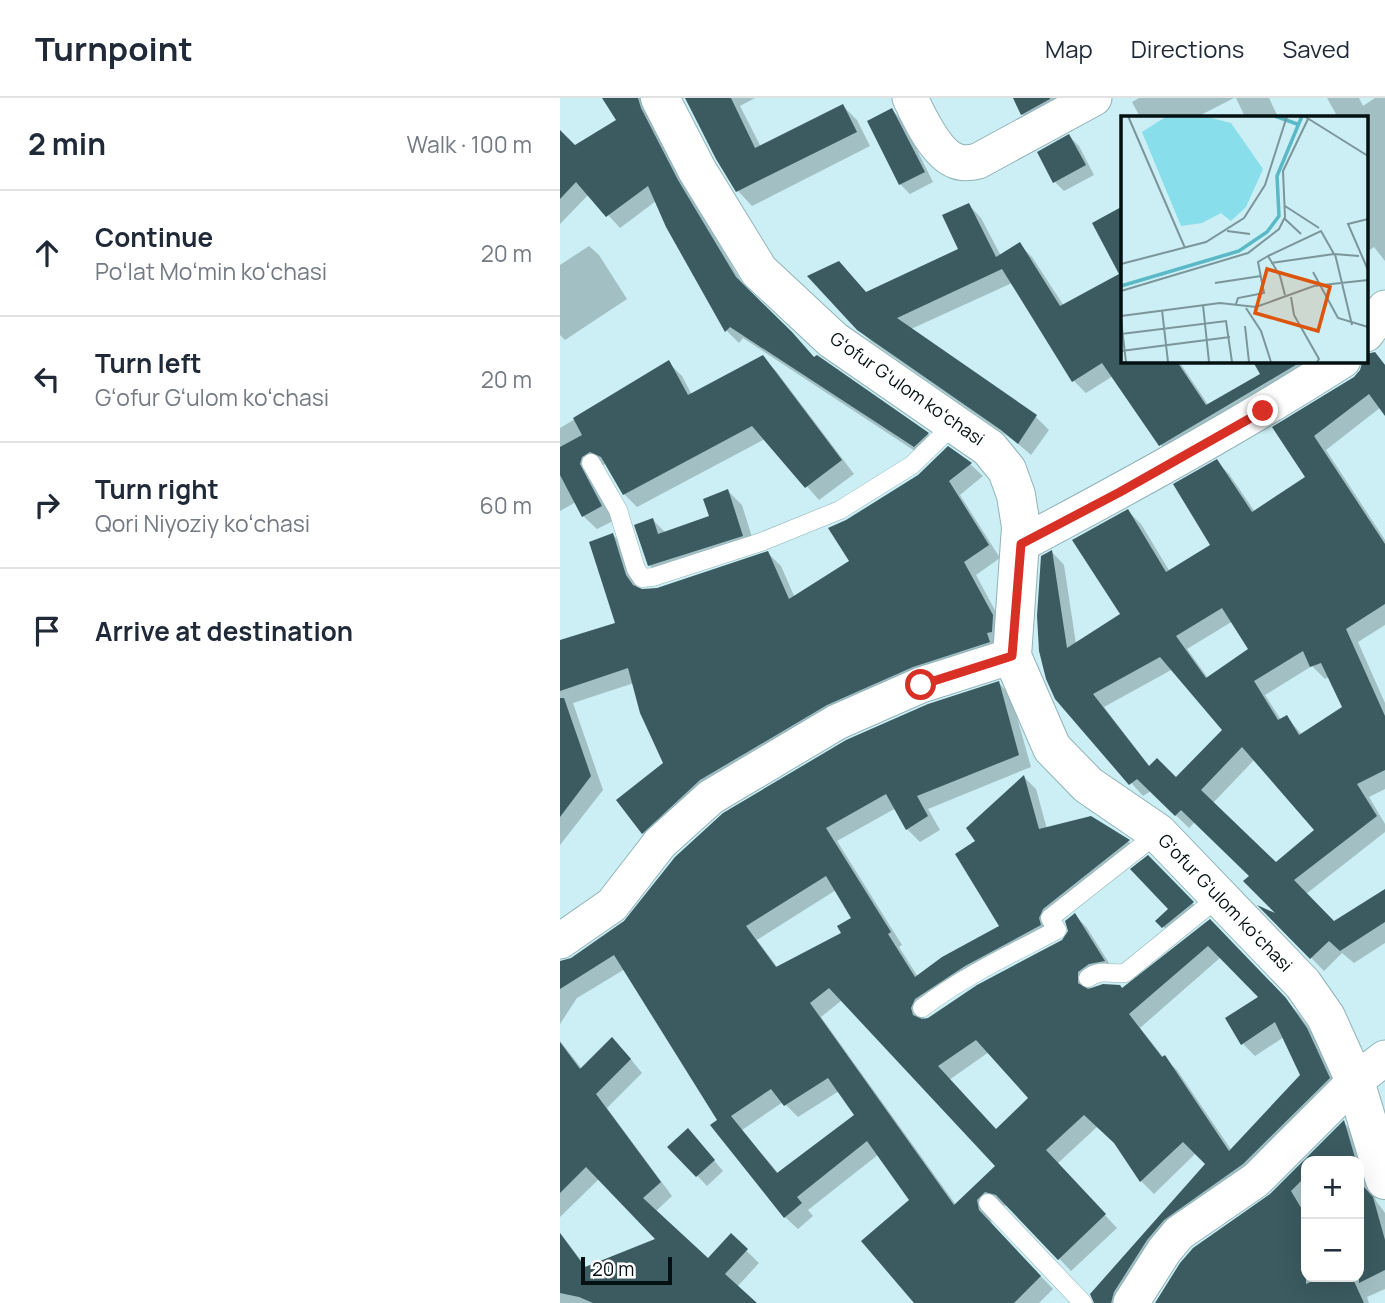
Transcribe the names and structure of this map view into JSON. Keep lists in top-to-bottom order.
{
  "streets": {
    "street": ["Gʻofur Gʻulom koʻchasi"]
  },
  "scale_bar": "20 m",
  "page": {
    "header": "Turnpoint",
    "nav": ["Map", "Directions", "Saved"],
    "heading": ["2 min", "Walk · 100 m"],
    "list": [
      ["Continue", "Poʻlat Moʻmin koʻchasi", "20 m"],
      ["Turn left", "Gʻofur Gʻulom koʻchasi", "20 m"],
      ["Turn right", "Qori Niyoziy koʻchasi", "60 m"],
      "Arrive at destination"
    ],
    "map_buttons": ["+", "−"],
    "scale": "20 m"
  }
}
